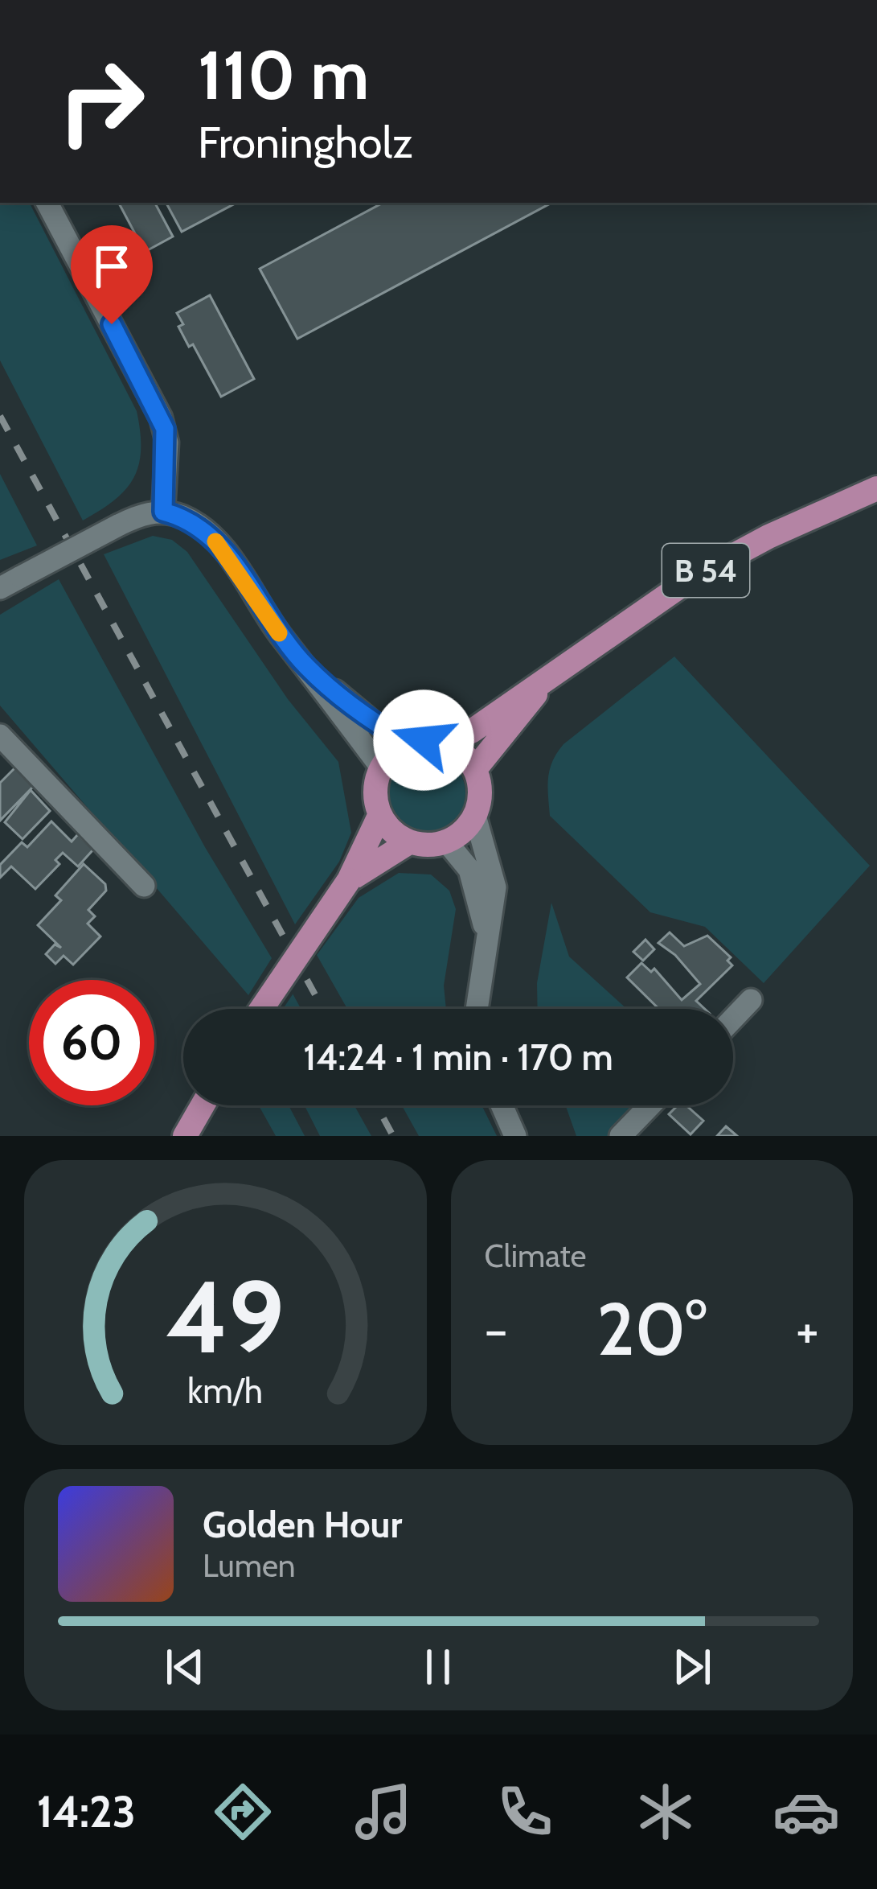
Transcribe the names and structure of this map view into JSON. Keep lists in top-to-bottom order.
{
  "streets": {
    "main road": ["B 54"]
  },
  "page": {
    "turn": ["110 m", "Froningholz"],
    "limit": "60",
    "trip": "14:24 · 1 min · 170 m",
    "tile": "Climate",
    "heat": ["−", "20°", "+"],
    "song": ["Golden Hour", "Lumen"],
    "tabs": "14:23",
    "gauge": ["49", "km/h"]
  }
}
